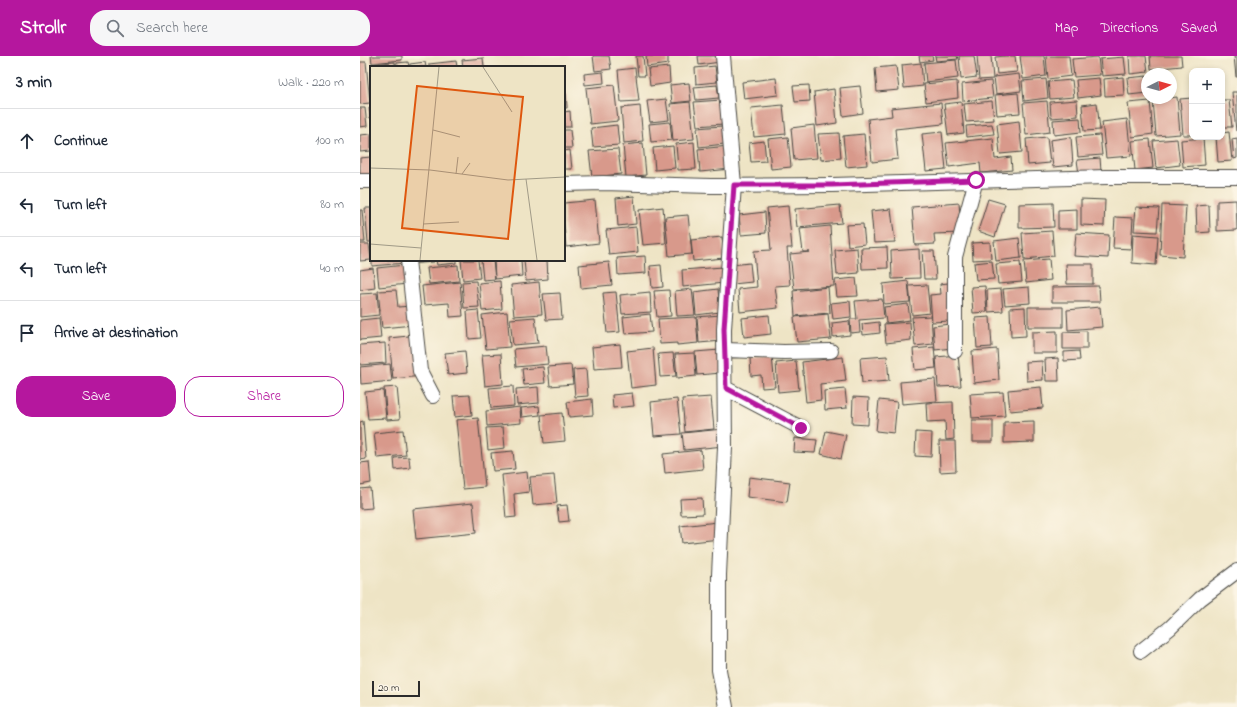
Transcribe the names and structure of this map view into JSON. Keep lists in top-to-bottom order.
{
  "scale_bar": "20 m",
  "north": "right",
  "page": {
    "header": "Strollr",
    "search": "Search here",
    "nav": ["Map", "Directions", "Saved"],
    "heading": ["3 min", "Walk · 220 m"],
    "map_buttons": ["+", "−"],
    "list": [
      ["Continue", "100 m"],
      ["Turn left", "80 m"],
      ["Turn left", "40 m"],
      "Arrive at destination"
    ],
    "buttons": ["Save", "Share"],
    "scale": "20 m"
  }
}
